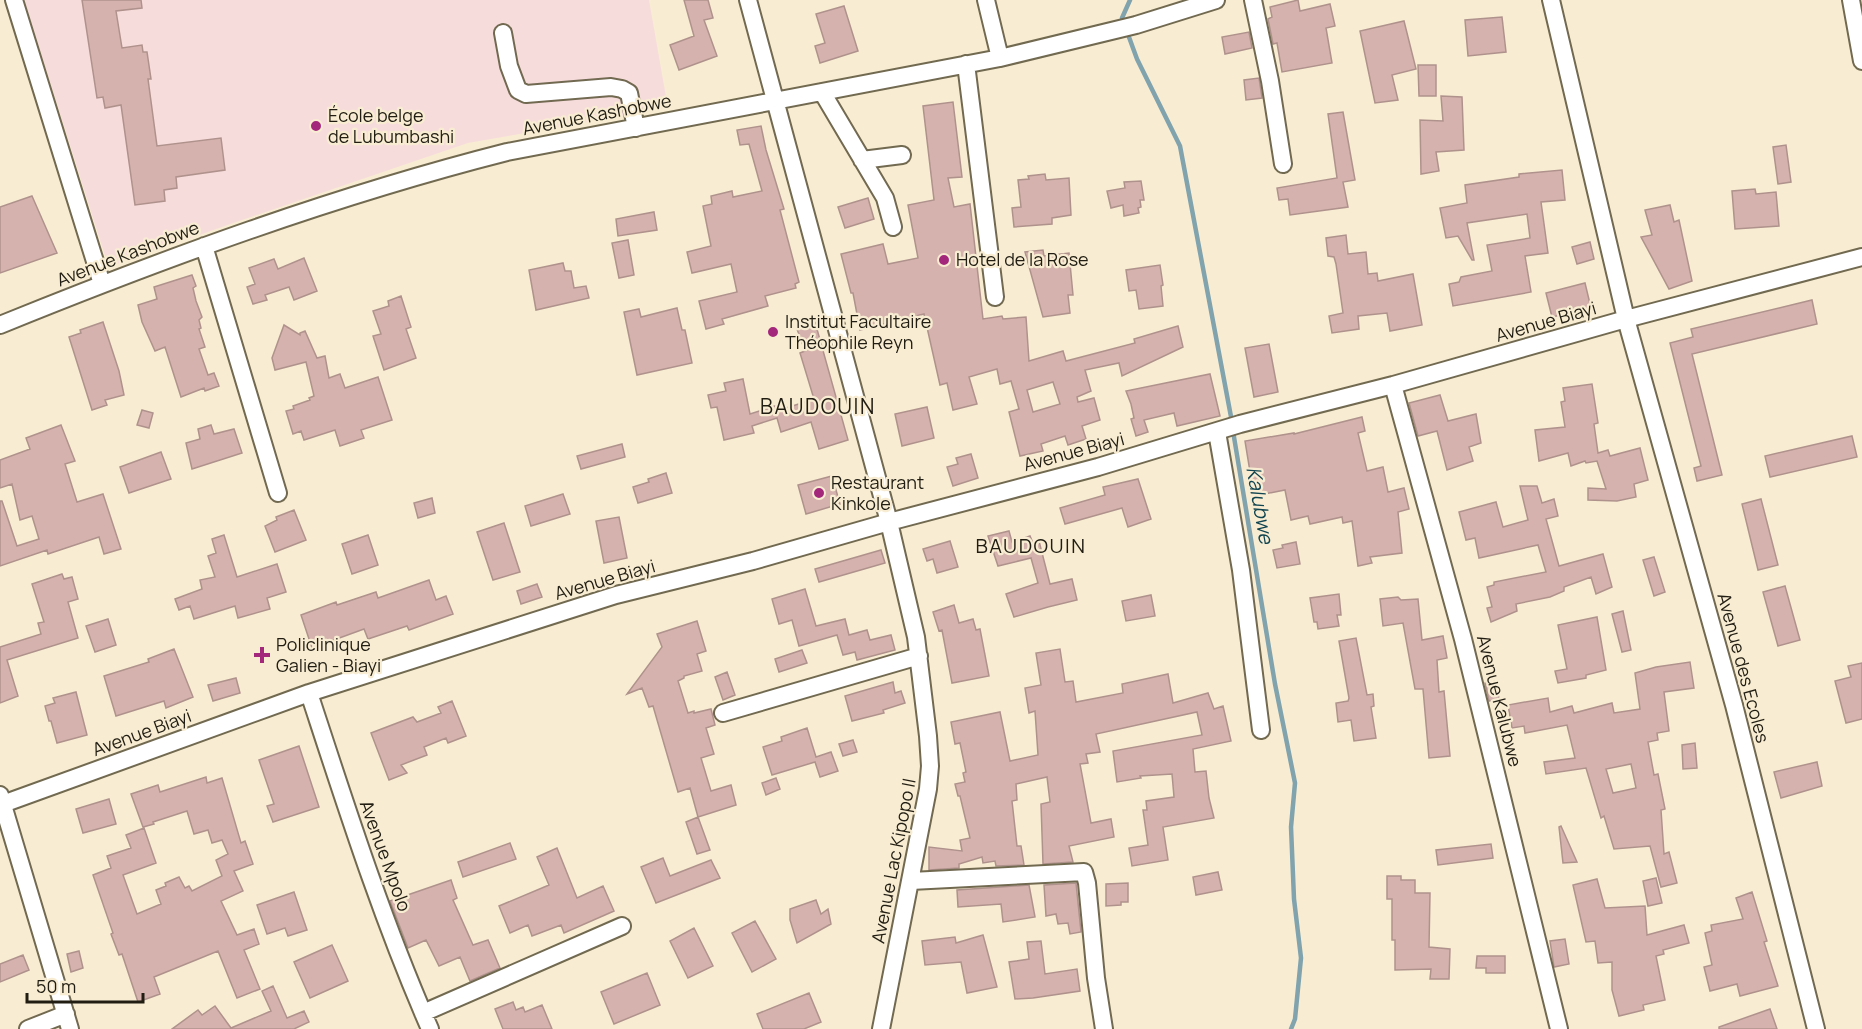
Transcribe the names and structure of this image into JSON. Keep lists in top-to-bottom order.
{
  "streets": {
    "street": [
      "Avenue Kashobwe",
      "Avenue Biayi",
      "Avenue des Ecoles",
      "Avenue Kalubwe",
      "Avenue Mpolo",
      "Avenue Lac Kipopo II"
    ]
  },
  "crossings": [
    ["Avenue Kashobwe", "Avenue Lac Kipopo II"],
    ["Avenue Biayi", "Avenue des Ecoles"],
    ["Avenue Biayi", "Avenue Kalubwe"],
    ["Avenue Biayi", "Avenue Mpolo"],
    ["Avenue Biayi", "Avenue Lac Kipopo II"]
  ],
  "districts": ["BAUDOUIN", "BAUDOUIN"],
  "water": ["Kalubwe"],
  "places": {
    "other": [
      "École belge de Lubumbashi",
      "Hotel de la Rose",
      "Institut Facultaire Théophile Reyn",
      "Restaurant Kinkole"
    ],
    "health": ["Policlinique Galien - Biayi"]
  },
  "scale_bar": "50 m"
}
